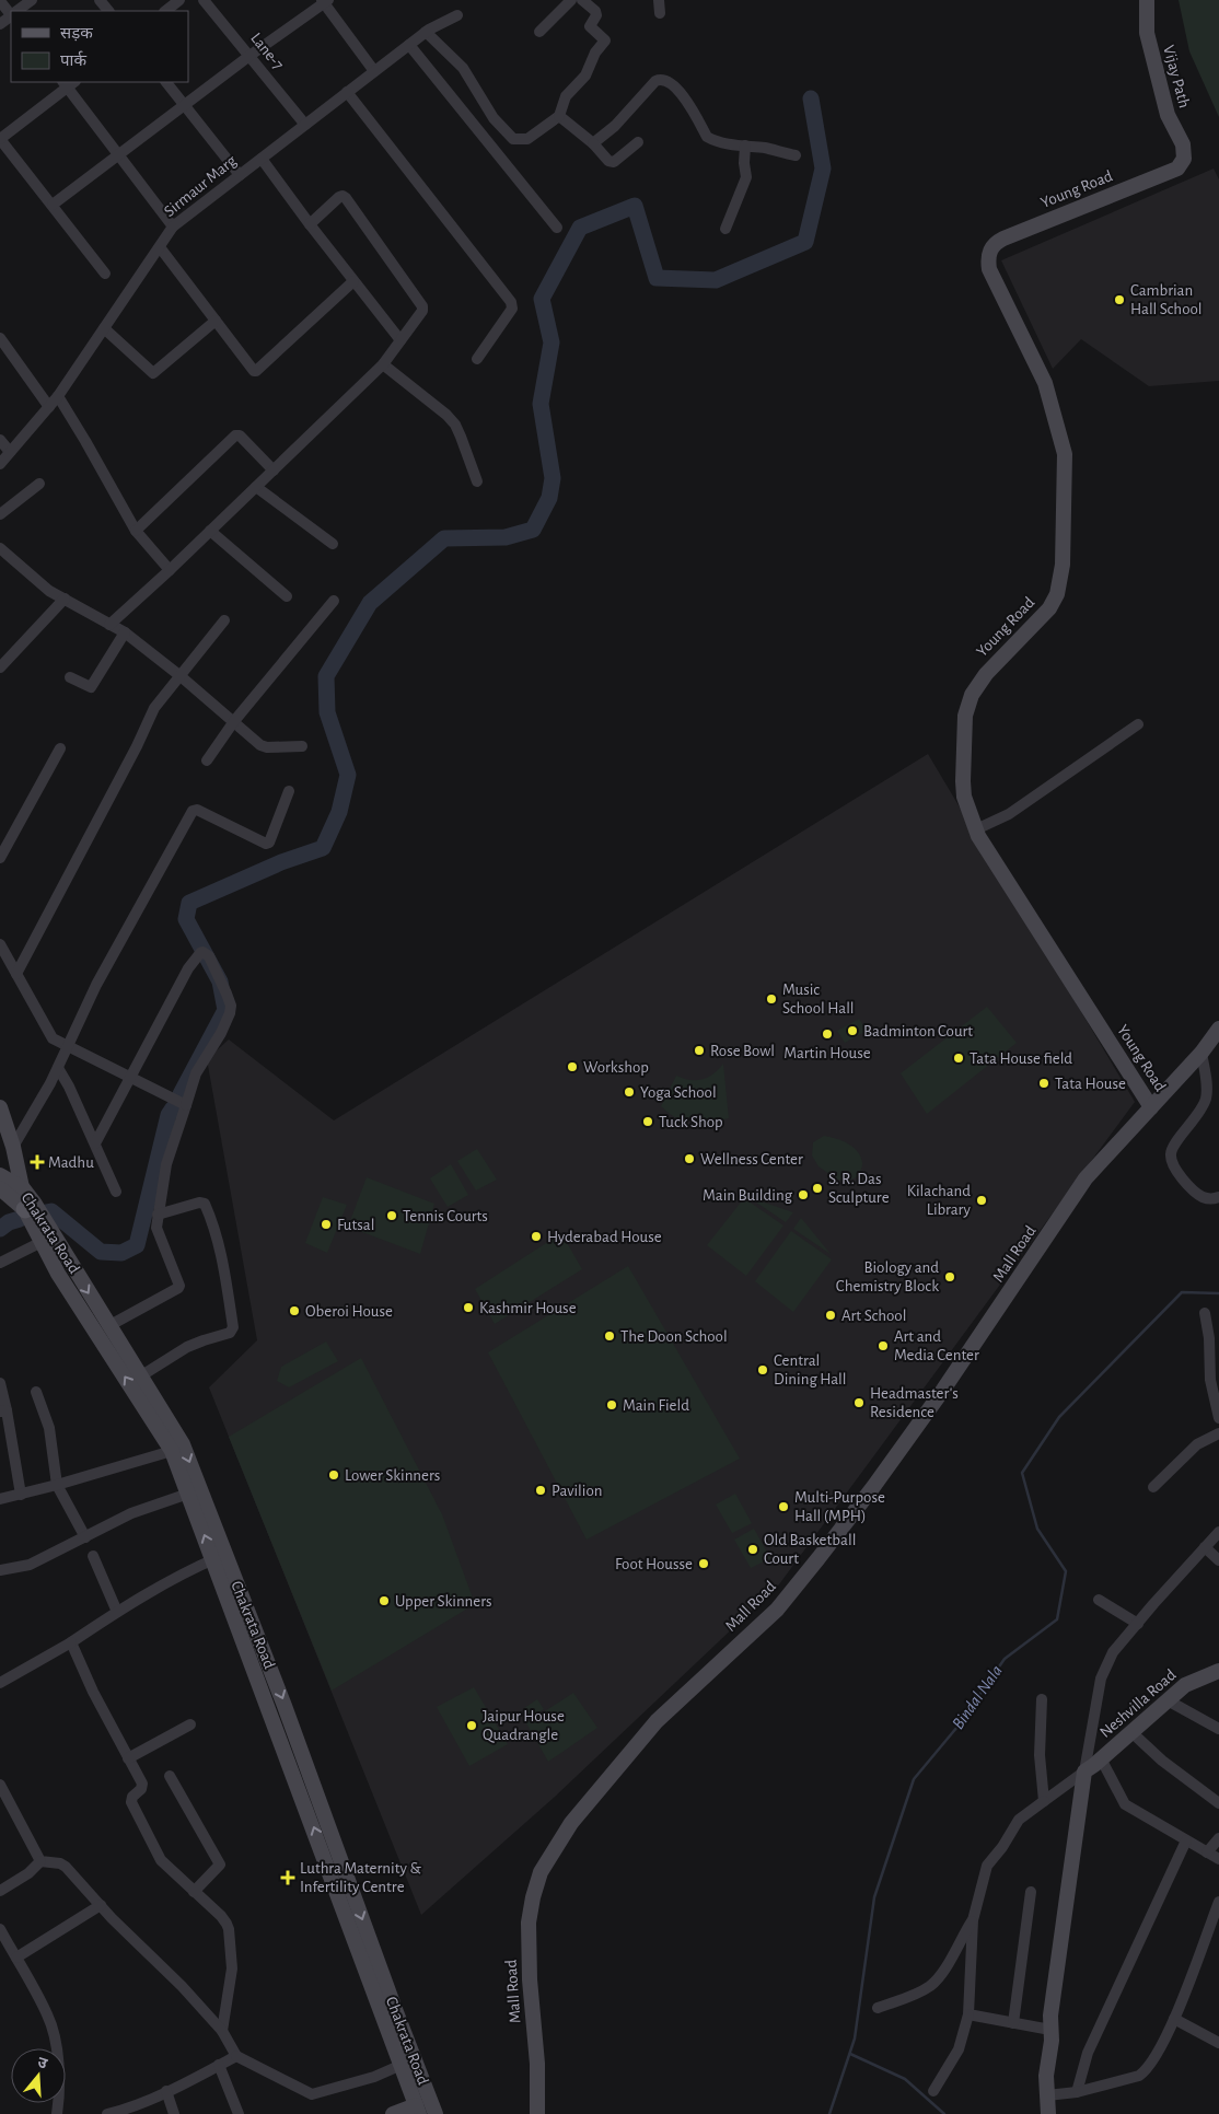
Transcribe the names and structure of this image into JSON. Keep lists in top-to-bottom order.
{
  "streets": {
    "street": [
      "Lane-7",
      "Vijay Path",
      "Sirmaur Marg",
      "Young Road",
      "Chakrata Road",
      "Mall Road",
      "Neshvilla Road"
    ]
  },
  "crossings": [
    ["Lane-7", "Sirmaur Marg"],
    ["Vijay Path", "Young Road"],
    ["Young Road", "Mall Road"]
  ],
  "water": ["Bindal Nala"],
  "places": {
    "other": [
      "Cambrian Hall School",
      "Music School Hall",
      "Badminton Court",
      "Martin House",
      "Rose Bowl",
      "Tata House field",
      "Workshop",
      "Tata House",
      "Yoga School",
      "Tuck Shop",
      "Wellness Center",
      "S. R. Das Sculpture",
      "Main Building",
      "Kilachand Library",
      "Tennis Courts",
      "Futsal",
      "Hyderabad House",
      "Biology and Chemistry Block",
      "Kashmir House",
      "Oberoi House",
      "Art School",
      "The Doon School",
      "Art and Media Center",
      "Central Dining Hall",
      "Headmaster's Residence",
      "Main Field",
      "Lower Skinners",
      "Pavilion",
      "Multi-Purpose Hall (MPH)",
      "Old Basketball Court",
      "Foot Housse",
      "Upper Skinners",
      "Jaipur House Quadrangle"
    ],
    "health": ["Madhu", "Luthra Maternity & Infertility Centre"]
  },
  "legend": ["सड़क", "पार्क"],
  "north": "top"
}
